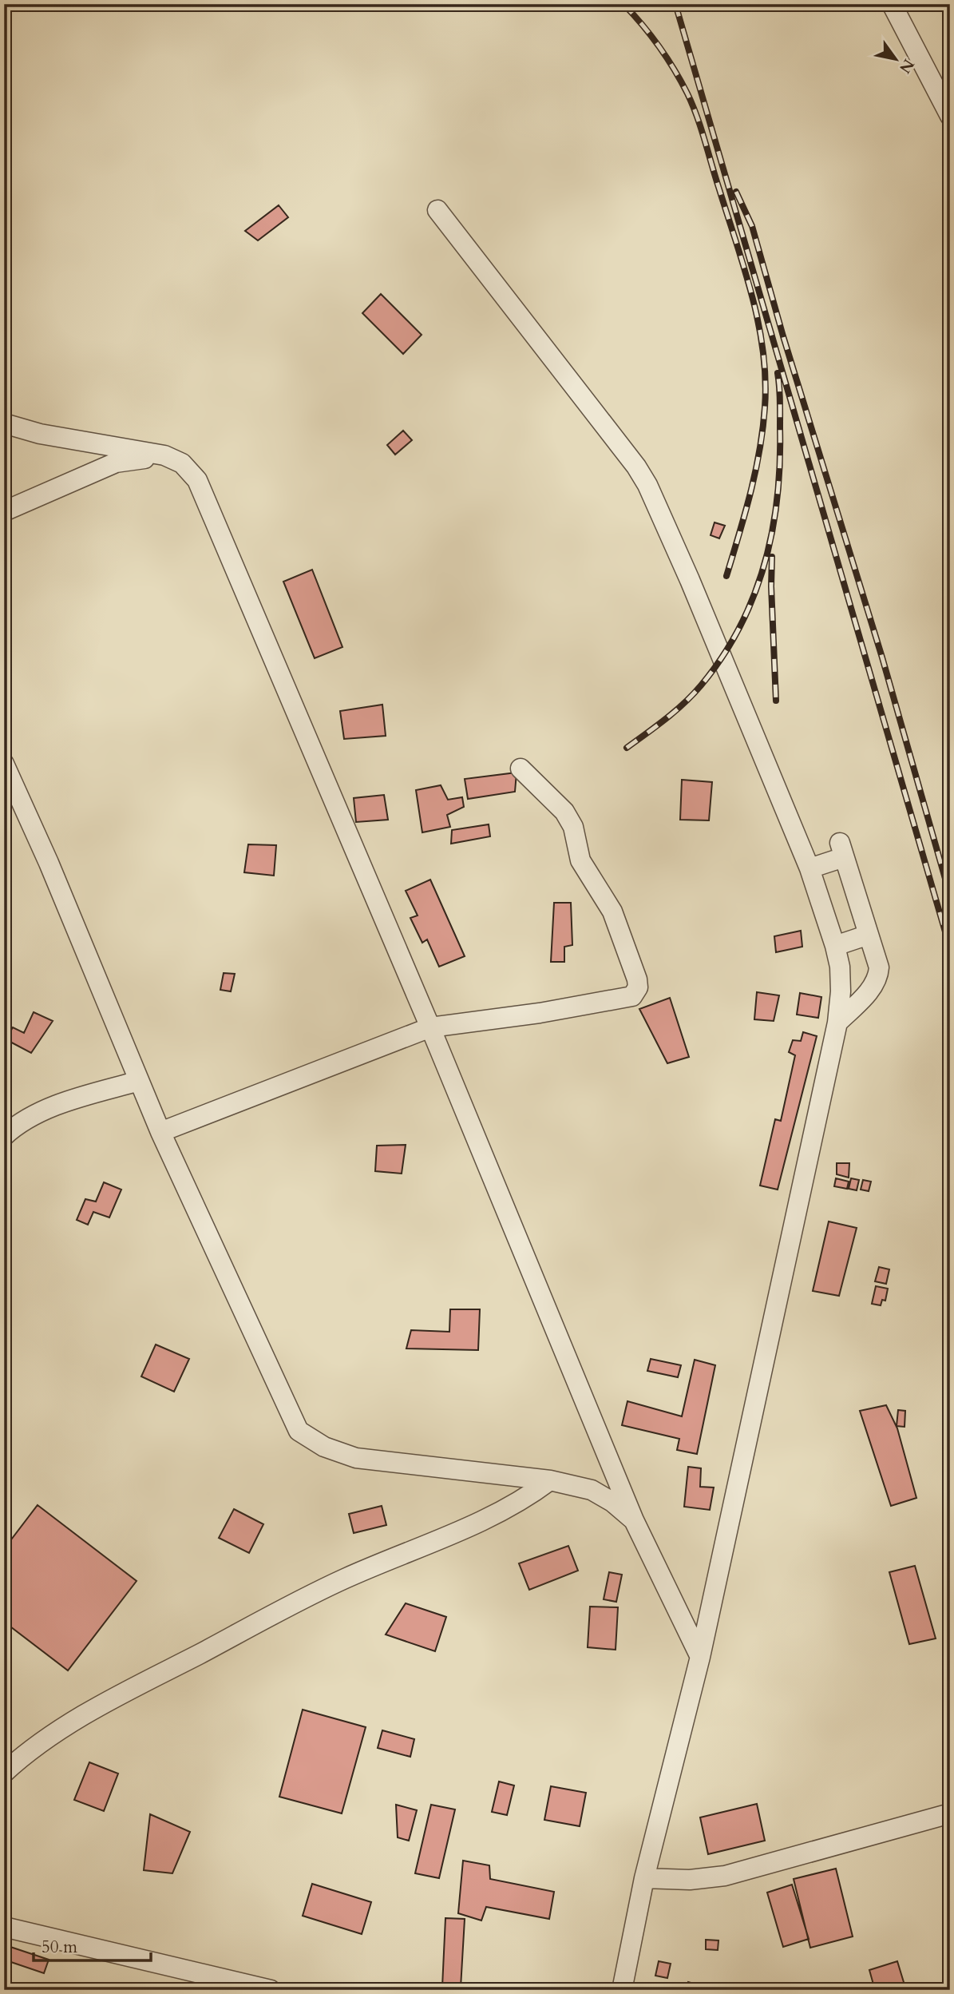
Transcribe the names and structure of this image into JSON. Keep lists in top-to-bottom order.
{
  "scale_bar": "50 m",
  "north": "bottom right"
}
